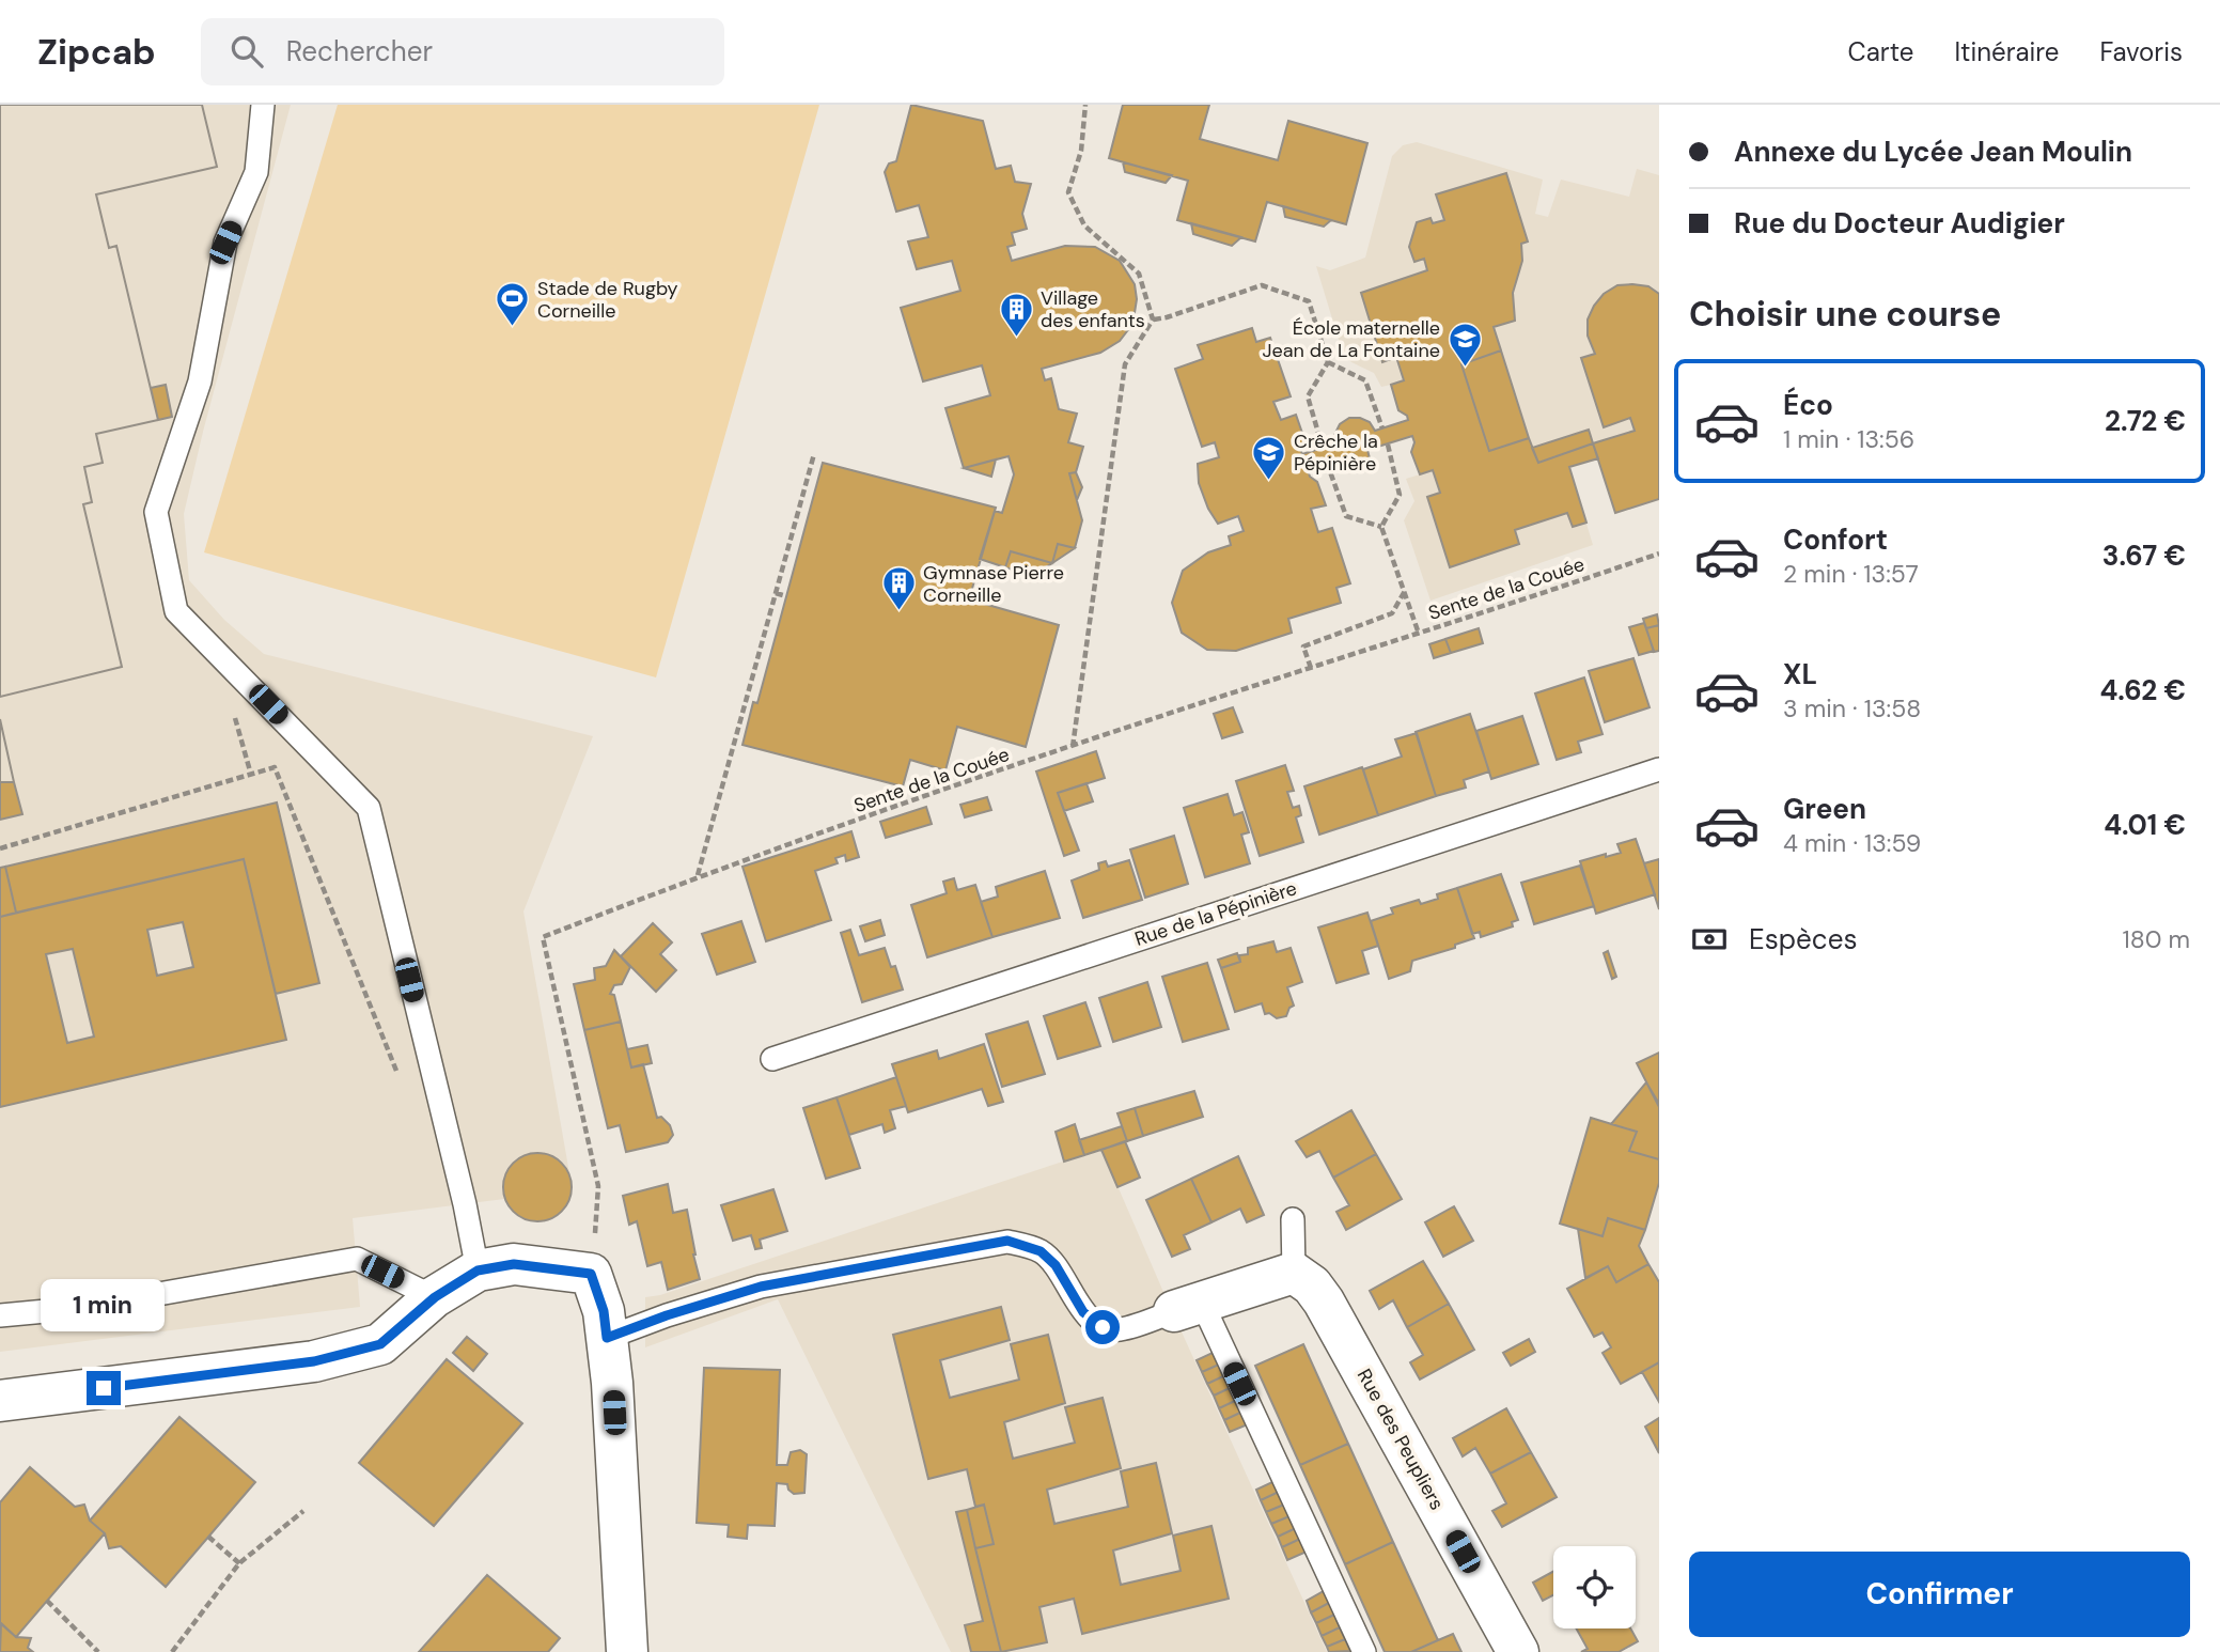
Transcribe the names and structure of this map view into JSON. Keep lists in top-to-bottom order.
{
  "streets": {
    "street": ["Rue des Peupliers"],
    "lane": ["Rue de la Pépinière"],
    "path": ["Sente de la Couée"]
  },
  "places": {
    "sports": ["Stade de Rugby Corneille"],
    "building": ["Village des enfants", "Gymnase Pierre Corneille"],
    "school or university": ["École maternelle Jean de La Fontaine", "Crêche la Pépinière"]
  },
  "page": {
    "header": "Zipcab",
    "search": "Rechercher",
    "nav": ["Carte", "Itinéraire", "Favoris"],
    "banner": ["Annexe du Lycée Jean Moulin", "Rue du Docteur Audigier"],
    "heading": "Choisir une course",
    "list": [
      {
        "name": "Éco",
        "note": "1 min · 13:56",
        "value": "2.72 €"
      },
      {
        "name": "Confort",
        "note": "2 min · 13:57",
        "value": "3.67 €"
      },
      {
        "name": "XL",
        "note": "3 min · 13:58",
        "value": "4.62 €"
      },
      {
        "name": "Green",
        "note": "4 min · 13:59",
        "value": "4.01 €"
      }
    ],
    "pay": ["Espèces", "180 m"],
    "bubble": "1 min",
    "buttons": "Confirmer"
  }
}
